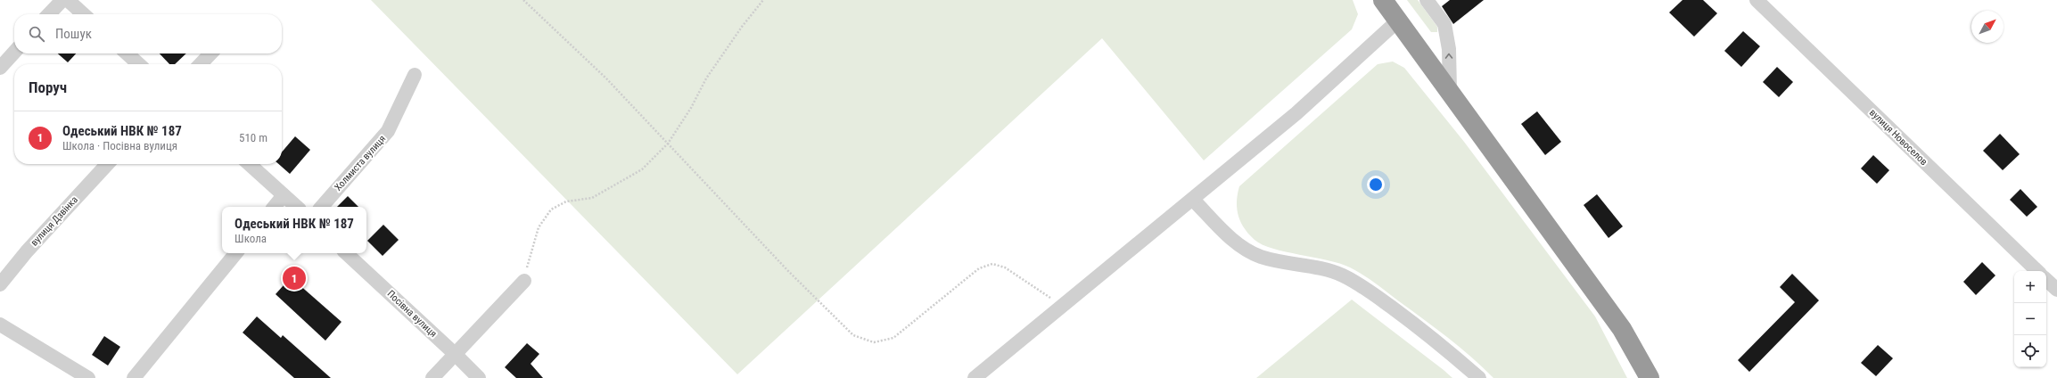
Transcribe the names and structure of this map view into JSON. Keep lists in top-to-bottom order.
{
  "streets": {
    "street": [
      "вулиця Новоселов",
      "Холмиста вулиця",
      "вулиця Дзвінка",
      "Посівна вулиця"
    ]
  },
  "north": "top right",
  "page": {
    "search": "Пошук",
    "heading": "Поруч",
    "list": [
      {
        "mark": "1",
        "name": "Одеський НВК № 187",
        "note": "Школа · Посівна вулиця",
        "value": "510 m"
      }
    ],
    "popup": ["Одеський НВК № 187", "Школа"],
    "pins": "1",
    "map_buttons": ["+", "−"]
  }
}
